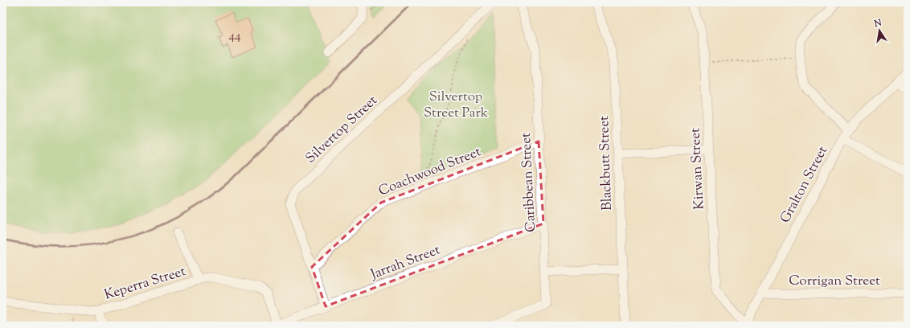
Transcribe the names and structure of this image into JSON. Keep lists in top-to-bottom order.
{
  "streets": {
    "street": [
      "Silvertop Street",
      "Blackbutt Street",
      "Kirwan Street",
      "Coachwood Street",
      "Caribbean Street",
      "Gralton Street",
      "Jarrah Street",
      "Corrigan Street",
      "Keperra Street"
    ]
  },
  "crossings": [
    ["Silvertop Street", "Coachwood Street"],
    ["Silvertop Street", "Jarrah Street"],
    ["Kirwan Street", "Gralton Street"],
    ["Coachwood Street", "Caribbean Street"],
    ["Caribbean Street", "Jarrah Street"],
    ["Gralton Street", "Corrigan Street"],
    ["Jarrah Street", "Keperra Street"]
  ],
  "parks": ["Silvertop Street Park"],
  "house_numbers": ["44"],
  "north": "top"
}
